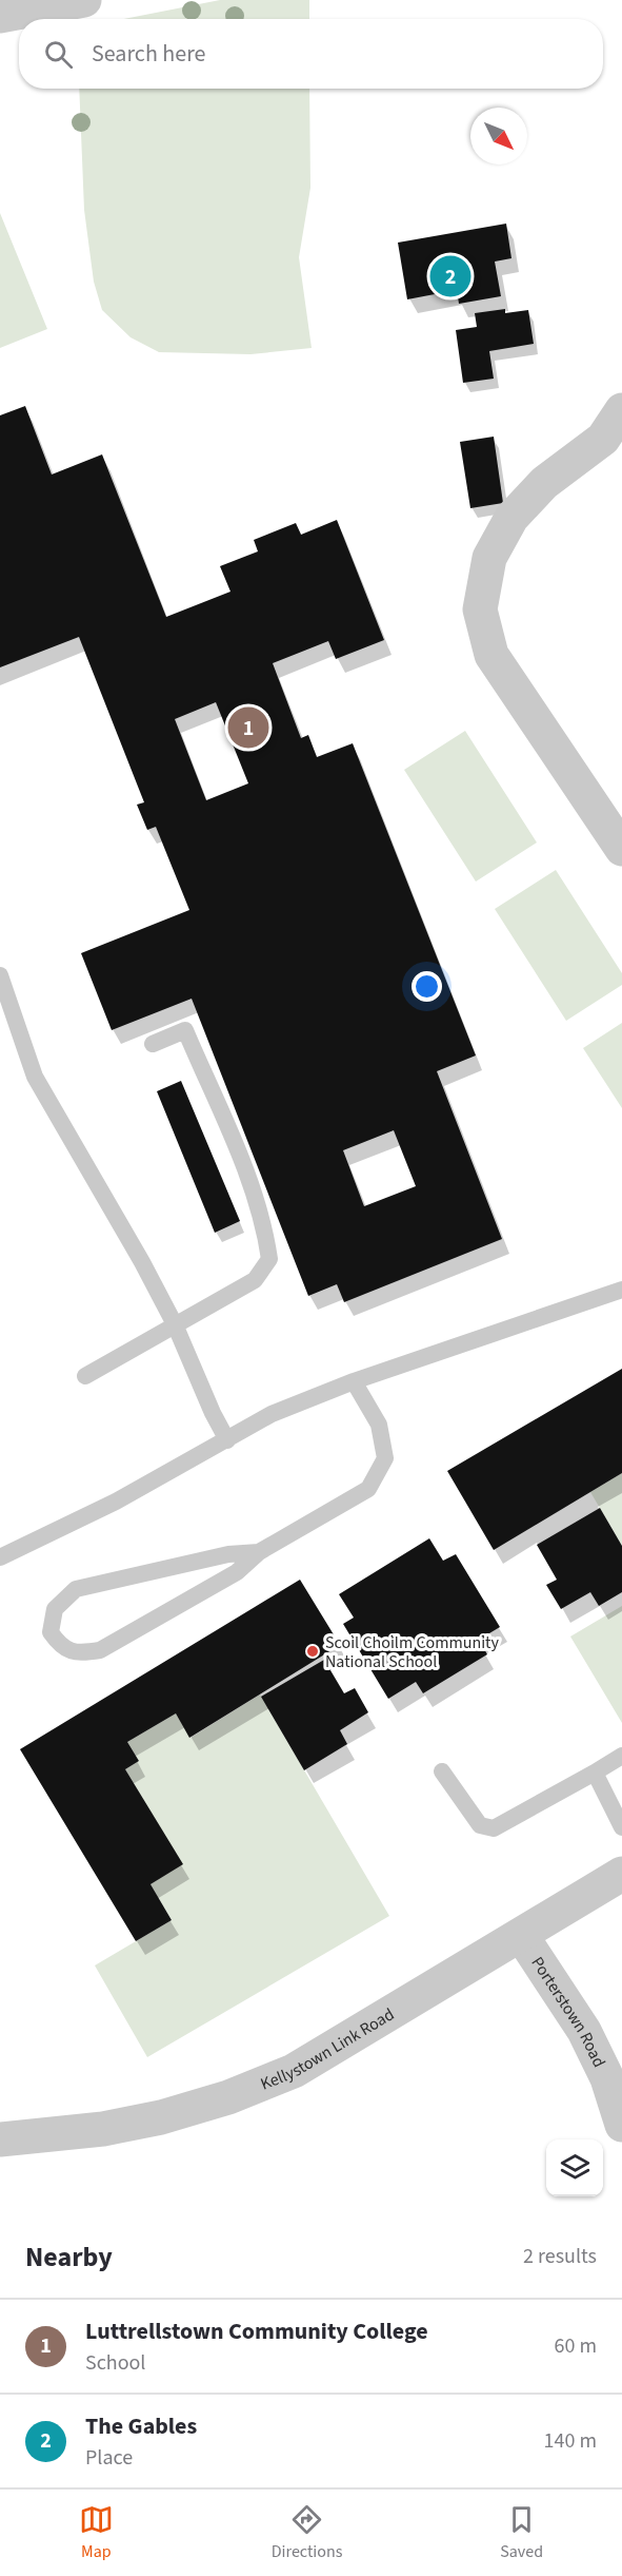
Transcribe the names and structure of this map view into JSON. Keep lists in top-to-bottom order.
{
  "streets": {
    "street": ["Porterstown Road", "Kellystown Link Road"]
  },
  "crossings": [
    ["Porterstown Road", "Kellystown Link Road"]
  ],
  "places": ["Scoil Choilm Community National School"],
  "north": "bottom right",
  "page": {
    "search": "Search here",
    "pins": ["2", "1"],
    "heading": ["Nearby", "2 results"],
    "list": [
      {
        "mark": "1",
        "name": "Luttrellstown Community College",
        "note": "School",
        "value": "60 m"
      },
      {
        "mark": "2",
        "name": "The Gables",
        "note": "Place",
        "value": "140 m"
      }
    ],
    "nav": ["Map", "Directions", "Saved"]
  }
}
